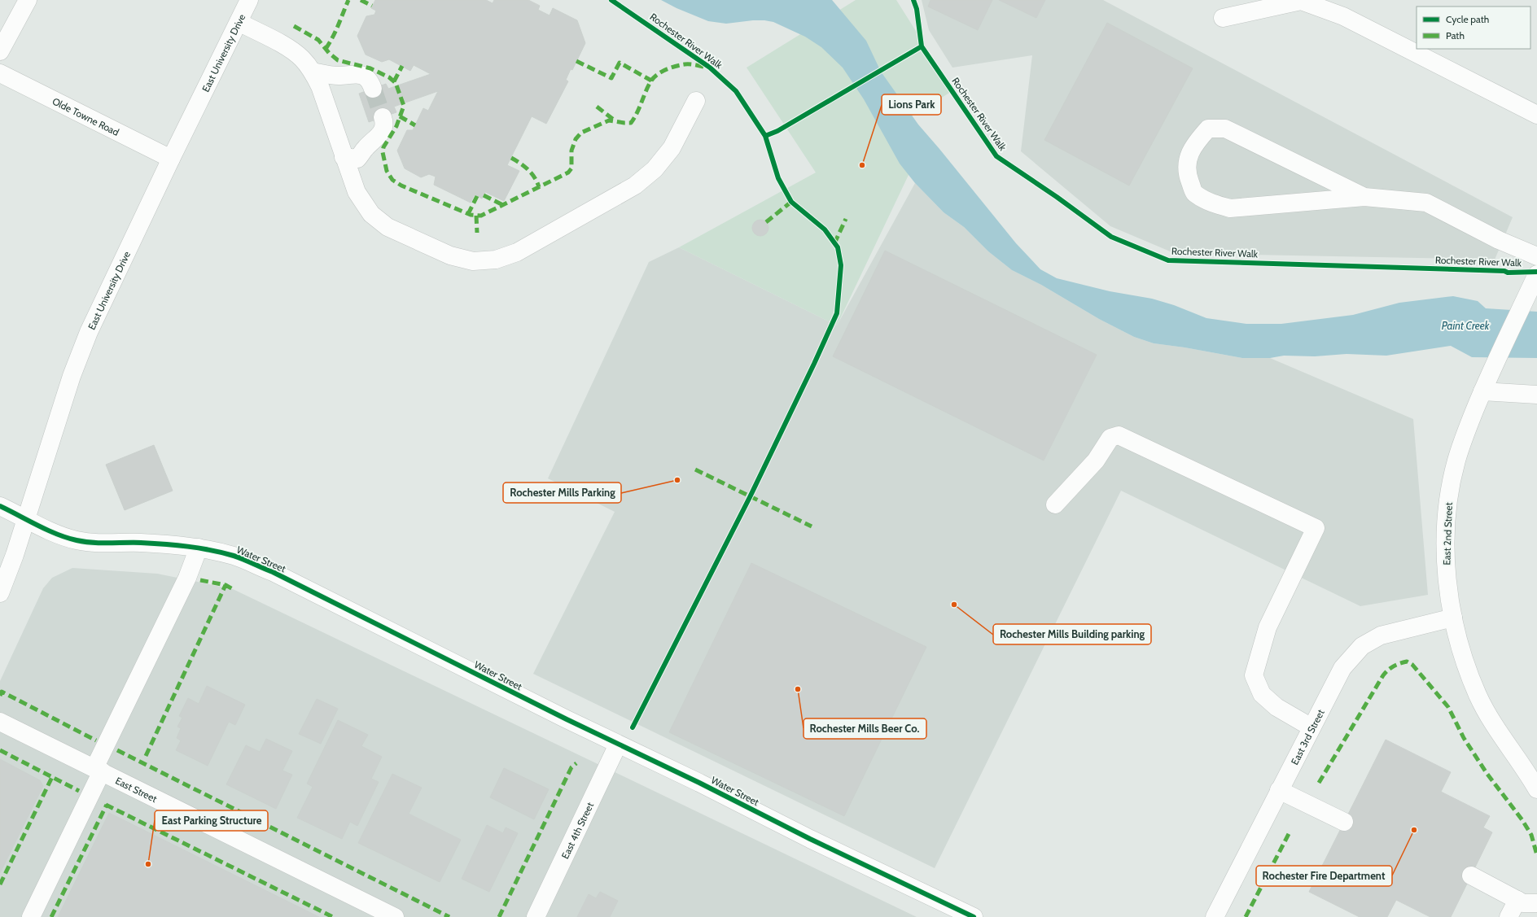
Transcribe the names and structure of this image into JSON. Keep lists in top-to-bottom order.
{
  "streets": {
    "street": [
      "East University Drive",
      "Olde Towne Road",
      "East 2nd Street",
      "Water Street",
      "East 3rd Street",
      "East Street",
      "East 4th Street"
    ],
    "cycle path": ["Rochester River Walk"]
  },
  "crossings": [
    ["East University Drive", "Olde Towne Road"],
    ["East University Drive", "Water Street"],
    ["East 2nd Street", "East 3rd Street"],
    ["Water Street", "East 4th Street"]
  ],
  "water": ["Paint Creek"],
  "places": [
    "Lions Park",
    "Rochester Mills Parking",
    "Rochester Mills Building parking",
    "Rochester Mills Beer Co.",
    "Rochester Fire Department",
    "East Parking Structure"
  ],
  "legend": ["Cycle path", "Path"]
}
